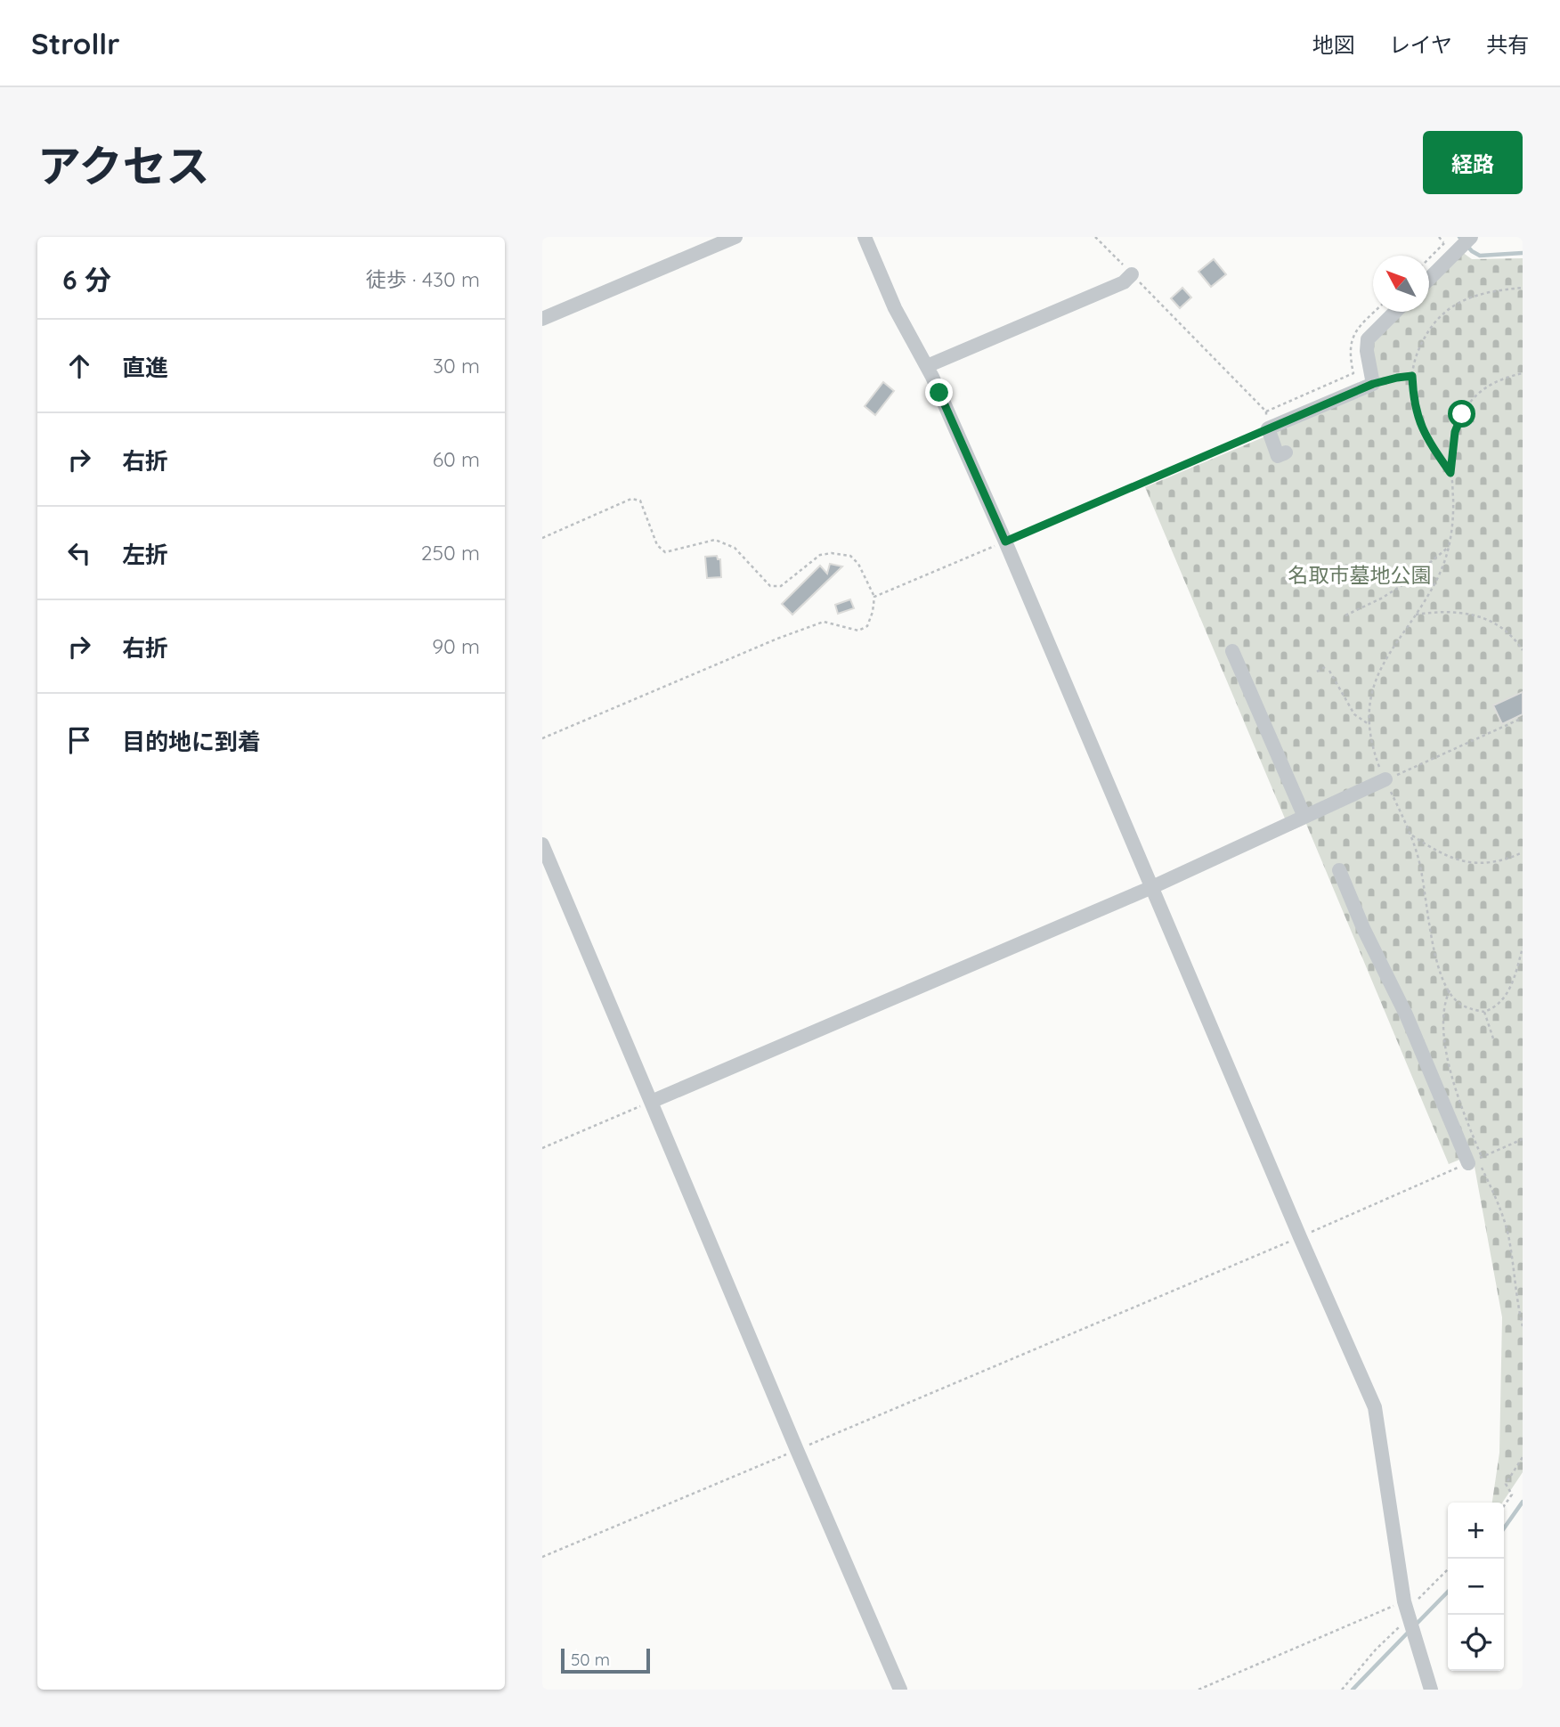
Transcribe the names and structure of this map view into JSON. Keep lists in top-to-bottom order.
{
  "parks": ["名取市墓地公園"],
  "scale_bar": "50 m",
  "north": "top left",
  "page": {
    "header": "Strollr",
    "nav": ["地図", "レイヤ", "共有"],
    "title": "アクセス",
    "buttons": "経路",
    "heading": ["6 分", "徒歩 · 430 m"],
    "list": [
      ["直進", "30 m"],
      ["右折", "60 m"],
      ["左折", "250 m"],
      ["右折", "90 m"],
      "目的地に到着"
    ],
    "map_buttons": ["+", "−"],
    "scale": "50 m"
  }
}
